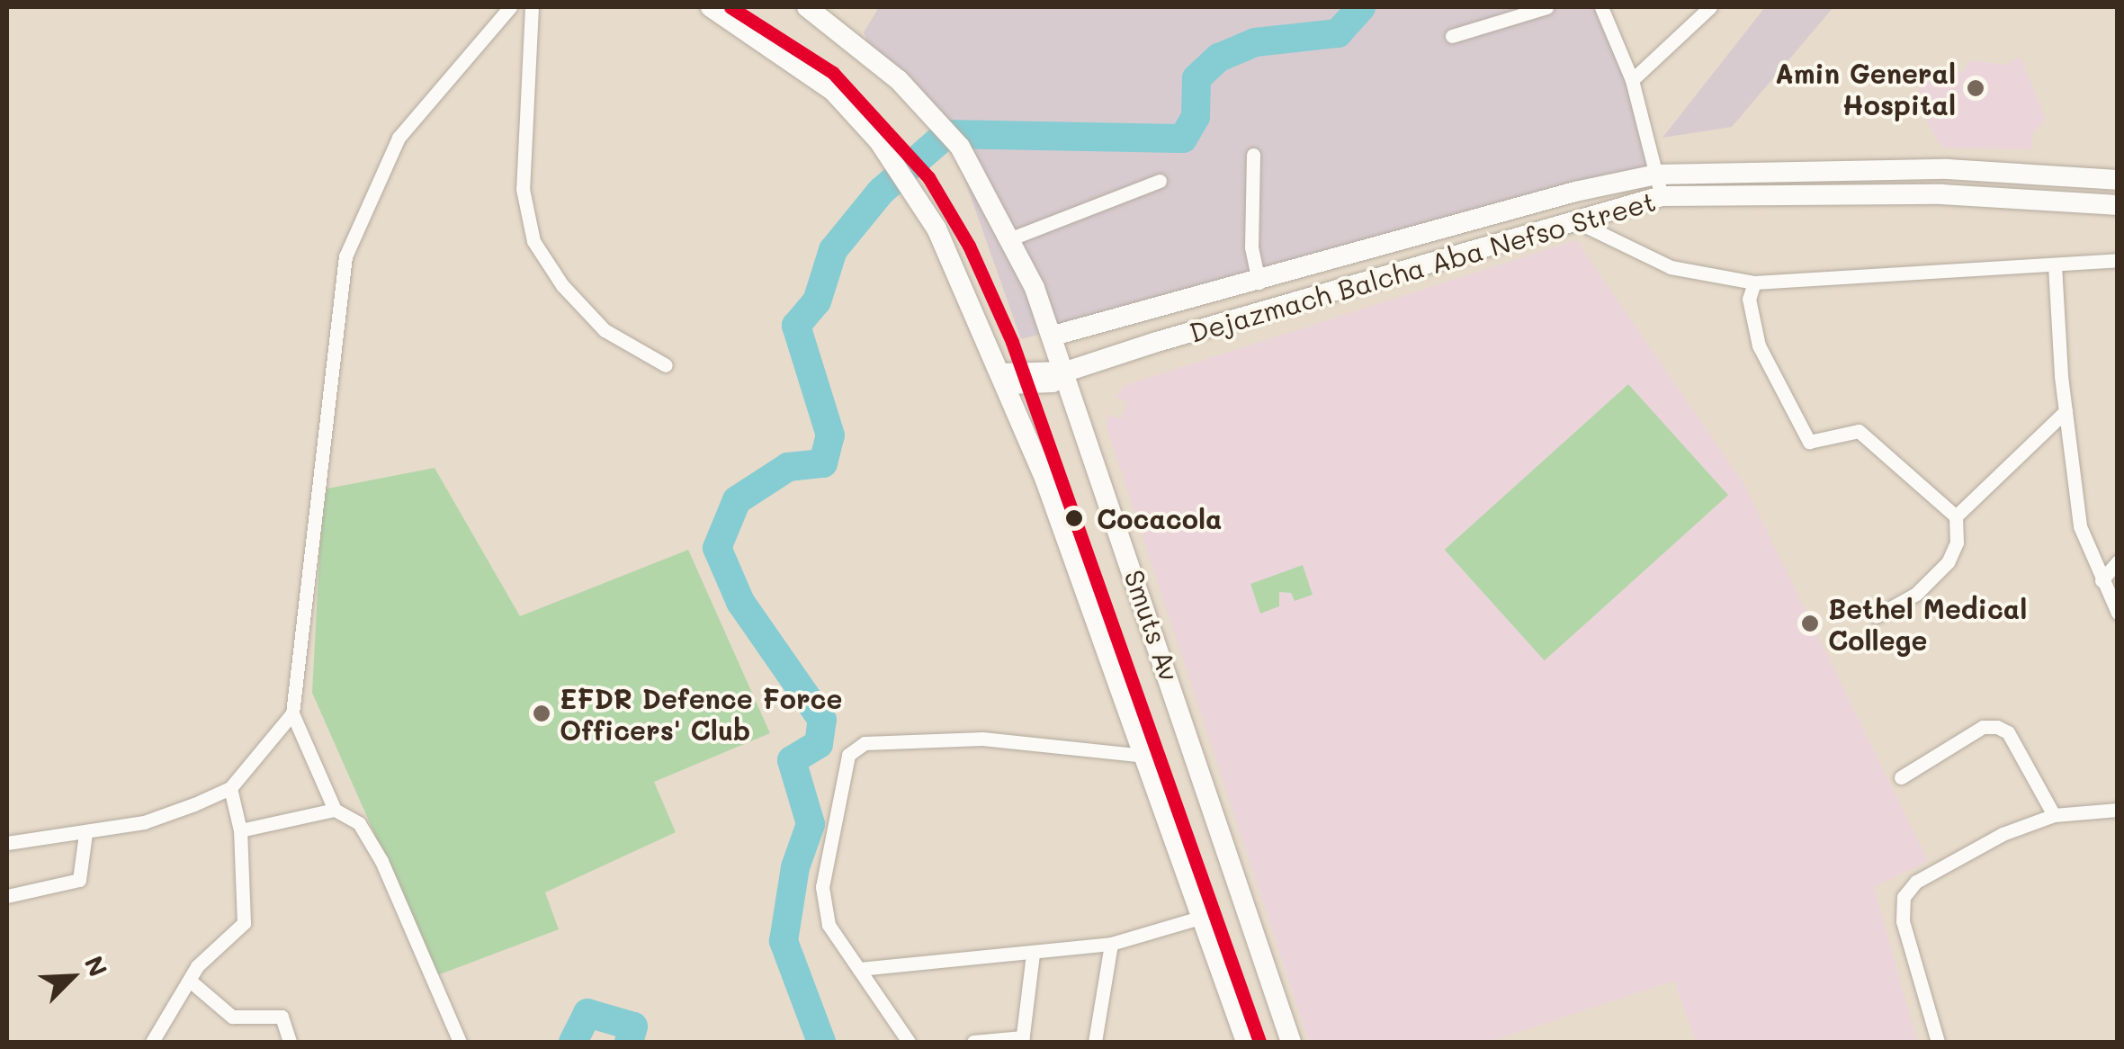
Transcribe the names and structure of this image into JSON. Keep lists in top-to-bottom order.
{
  "streets": {
    "main road": ["Dejazmach Balcha Aba Nefso Street", "Smuts Av"]
  },
  "crossings": [
    ["Dejazmach Balcha Aba Nefso Street", "Smuts Av"]
  ],
  "places": [
    "Amin General Hospital",
    "Cocacola",
    "Bethel Medical College",
    "EFDR Defence Force Officers' Club"
  ],
  "north": "top right"
}
